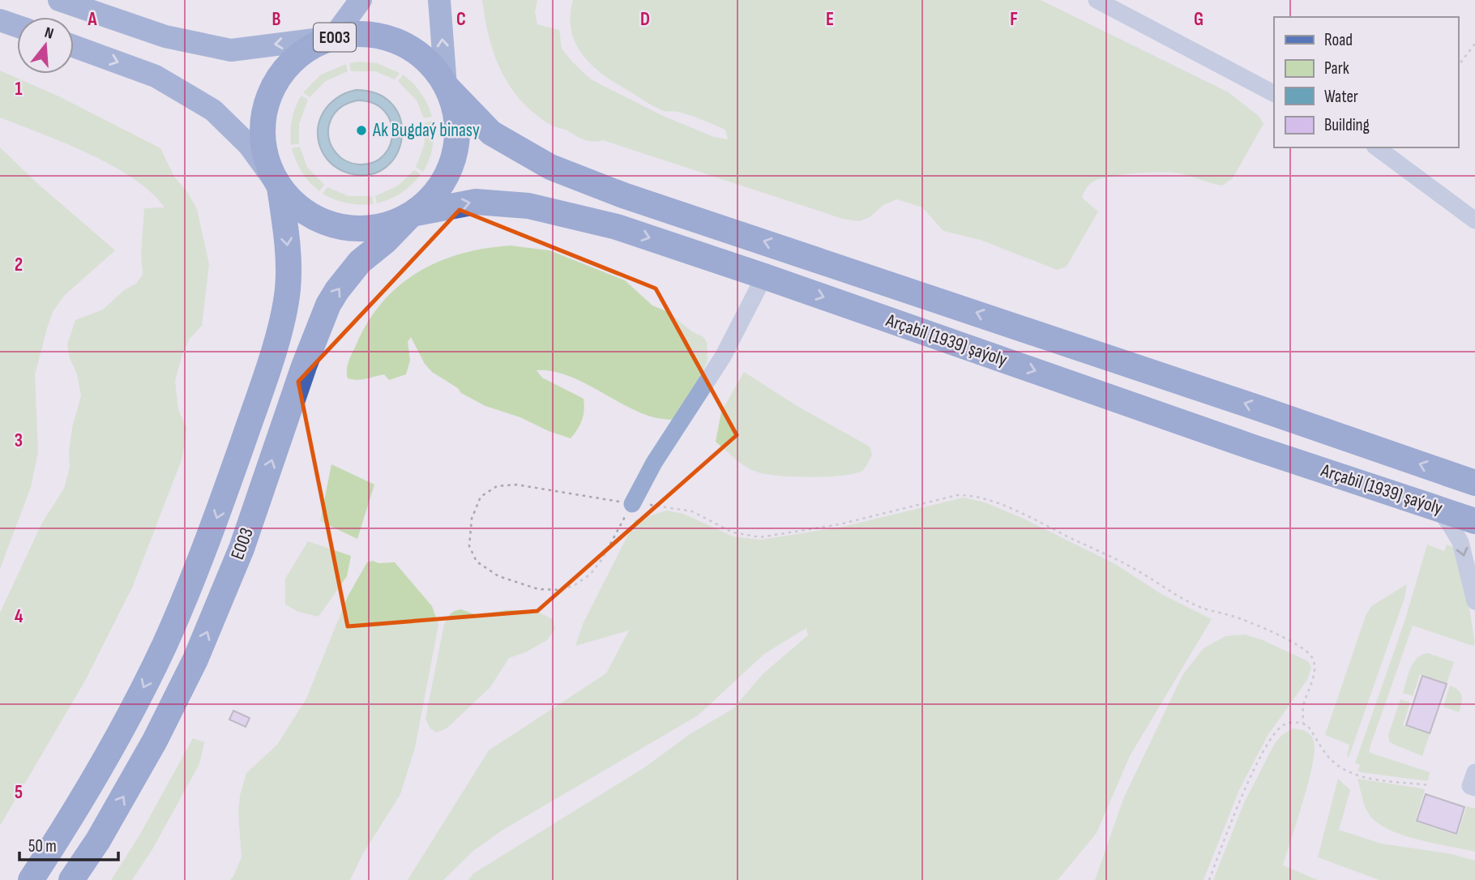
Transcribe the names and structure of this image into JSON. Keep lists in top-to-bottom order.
{
  "streets": {
    "highway": ["E003", "Arçabil (1939) şaýoly"]
  },
  "crossings": [
    ["E003", "Arçabil (1939) şaýoly"]
  ],
  "places": ["Ak Bugdaý binasy"],
  "legend": [
    "Road",
    "Park",
    "Water",
    "Building"
  ],
  "scale_bar": "50 m",
  "north": "top",
  "grid": {
    "columns": [
      "A",
      "B",
      "C",
      "D",
      "E",
      "F",
      "G"
    ],
    "rows": [
      "1",
      "2",
      "3",
      "4",
      "5"
    ]
  }
}
